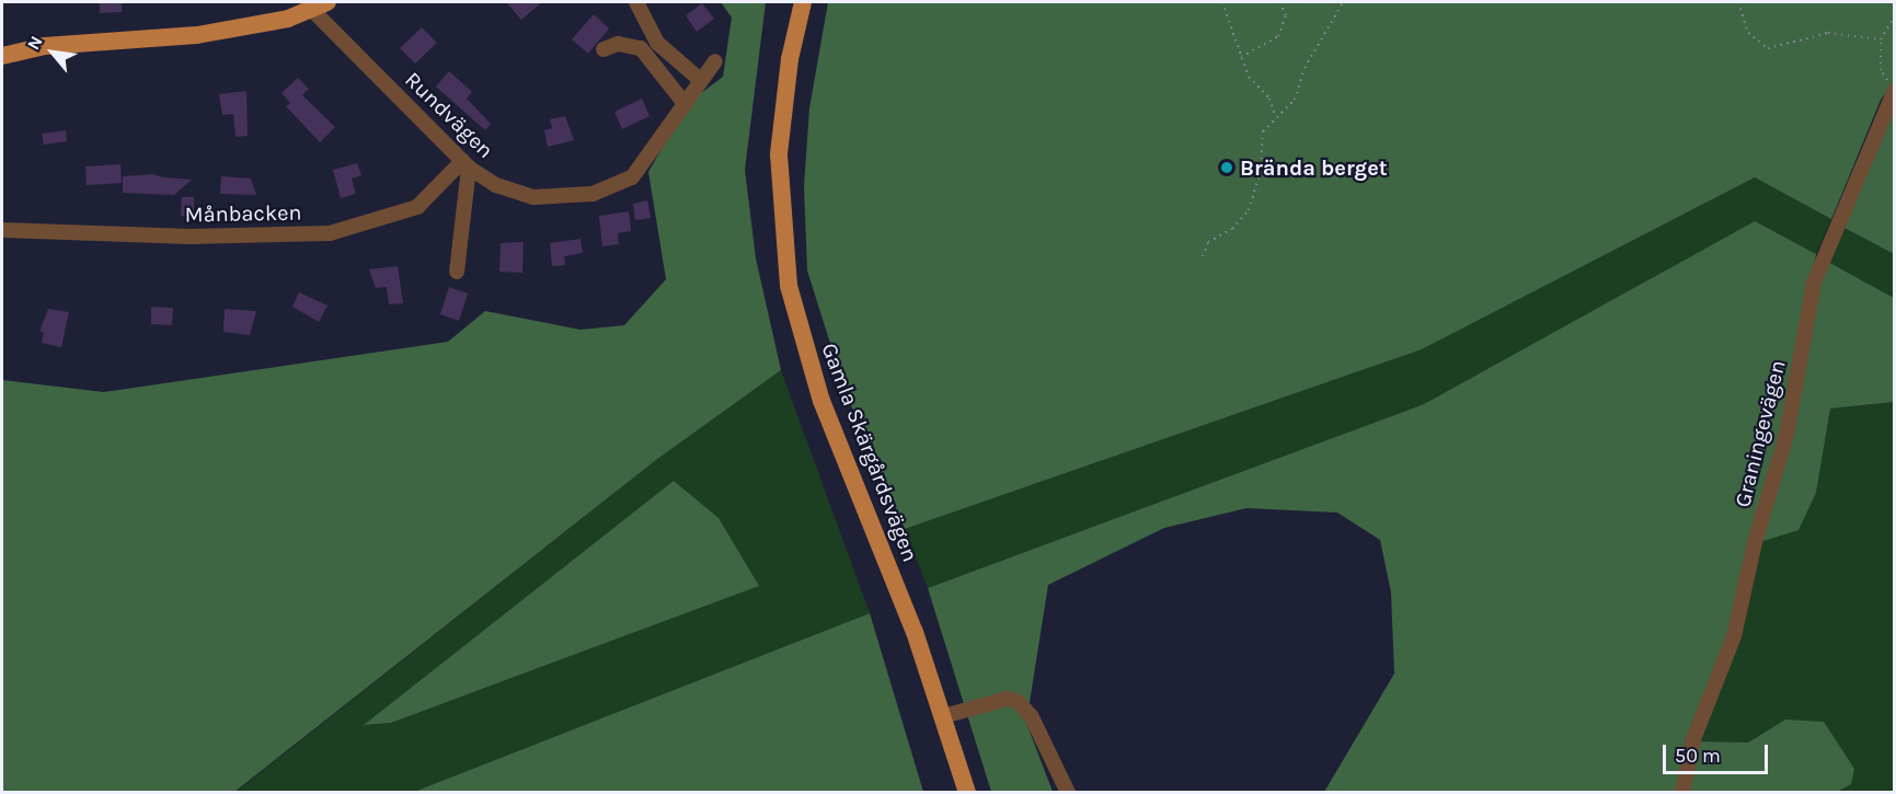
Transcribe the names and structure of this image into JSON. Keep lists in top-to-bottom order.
{
  "streets": {
    "main road": ["Gamla Skärgårdsvägen"],
    "street": ["Rundvägen", "Månbacken", "Graningevägen"]
  },
  "crossings": [
    ["Rundvägen", "Månbacken"]
  ],
  "places": ["Brända berget"],
  "scale_bar": "50 m",
  "north": "top left"
}
